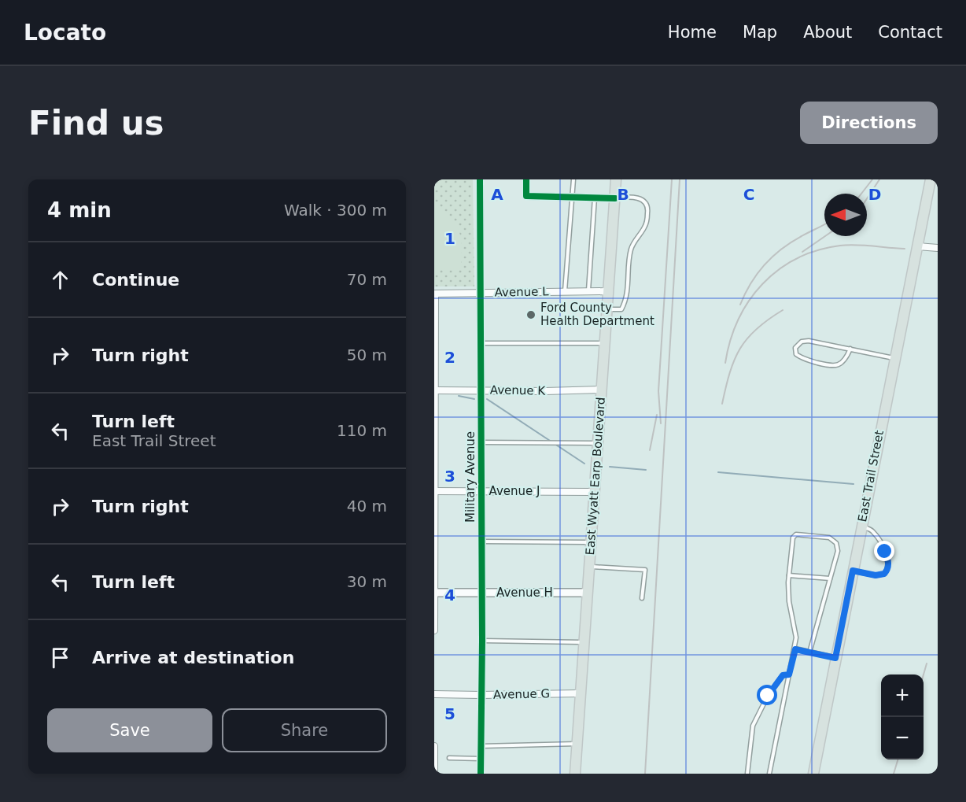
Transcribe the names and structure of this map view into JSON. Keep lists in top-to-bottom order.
{
  "streets": {
    "main road": ["East Wyatt Earp Boulevard", "East Trail Street"],
    "street": [
      "Avenue L",
      "Avenue K",
      "Military Avenue",
      "Avenue J",
      "Avenue H",
      "Avenue G"
    ]
  },
  "crossings": [
    ["Avenue L", "East Wyatt Earp Boulevard"],
    ["Avenue L", "Military Avenue"],
    ["Avenue K", "East Wyatt Earp Boulevard"],
    ["Avenue K", "Military Avenue"],
    ["East Wyatt Earp Boulevard", "Avenue J"],
    ["East Wyatt Earp Boulevard", "Avenue H"],
    ["East Wyatt Earp Boulevard", "Avenue G"],
    ["Military Avenue", "Avenue J"],
    ["Military Avenue", "Avenue H"],
    ["Military Avenue", "Avenue G"]
  ],
  "places": ["Ford County Health Department"],
  "north": "left",
  "page": {
    "header": "Locato",
    "nav": [
      "Home",
      "Map",
      "About",
      "Contact"
    ],
    "buttons": [
      "Directions",
      ["Save", "Share"]
    ],
    "title": "Find us",
    "heading": ["4 min", "Walk · 300 m"],
    "list": [
      ["Continue", "70 m"],
      ["Turn right", "50 m"],
      ["Turn left", "East Trail Street", "110 m"],
      ["Turn right", "40 m"],
      ["Turn left", "30 m"],
      "Arrive at destination"
    ],
    "map_buttons": ["+", "−"]
  },
  "grid": {
    "columns": [
      "A",
      "B",
      "C",
      "D"
    ],
    "rows": [
      "1",
      "2",
      "3",
      "4",
      "5"
    ]
  }
}
